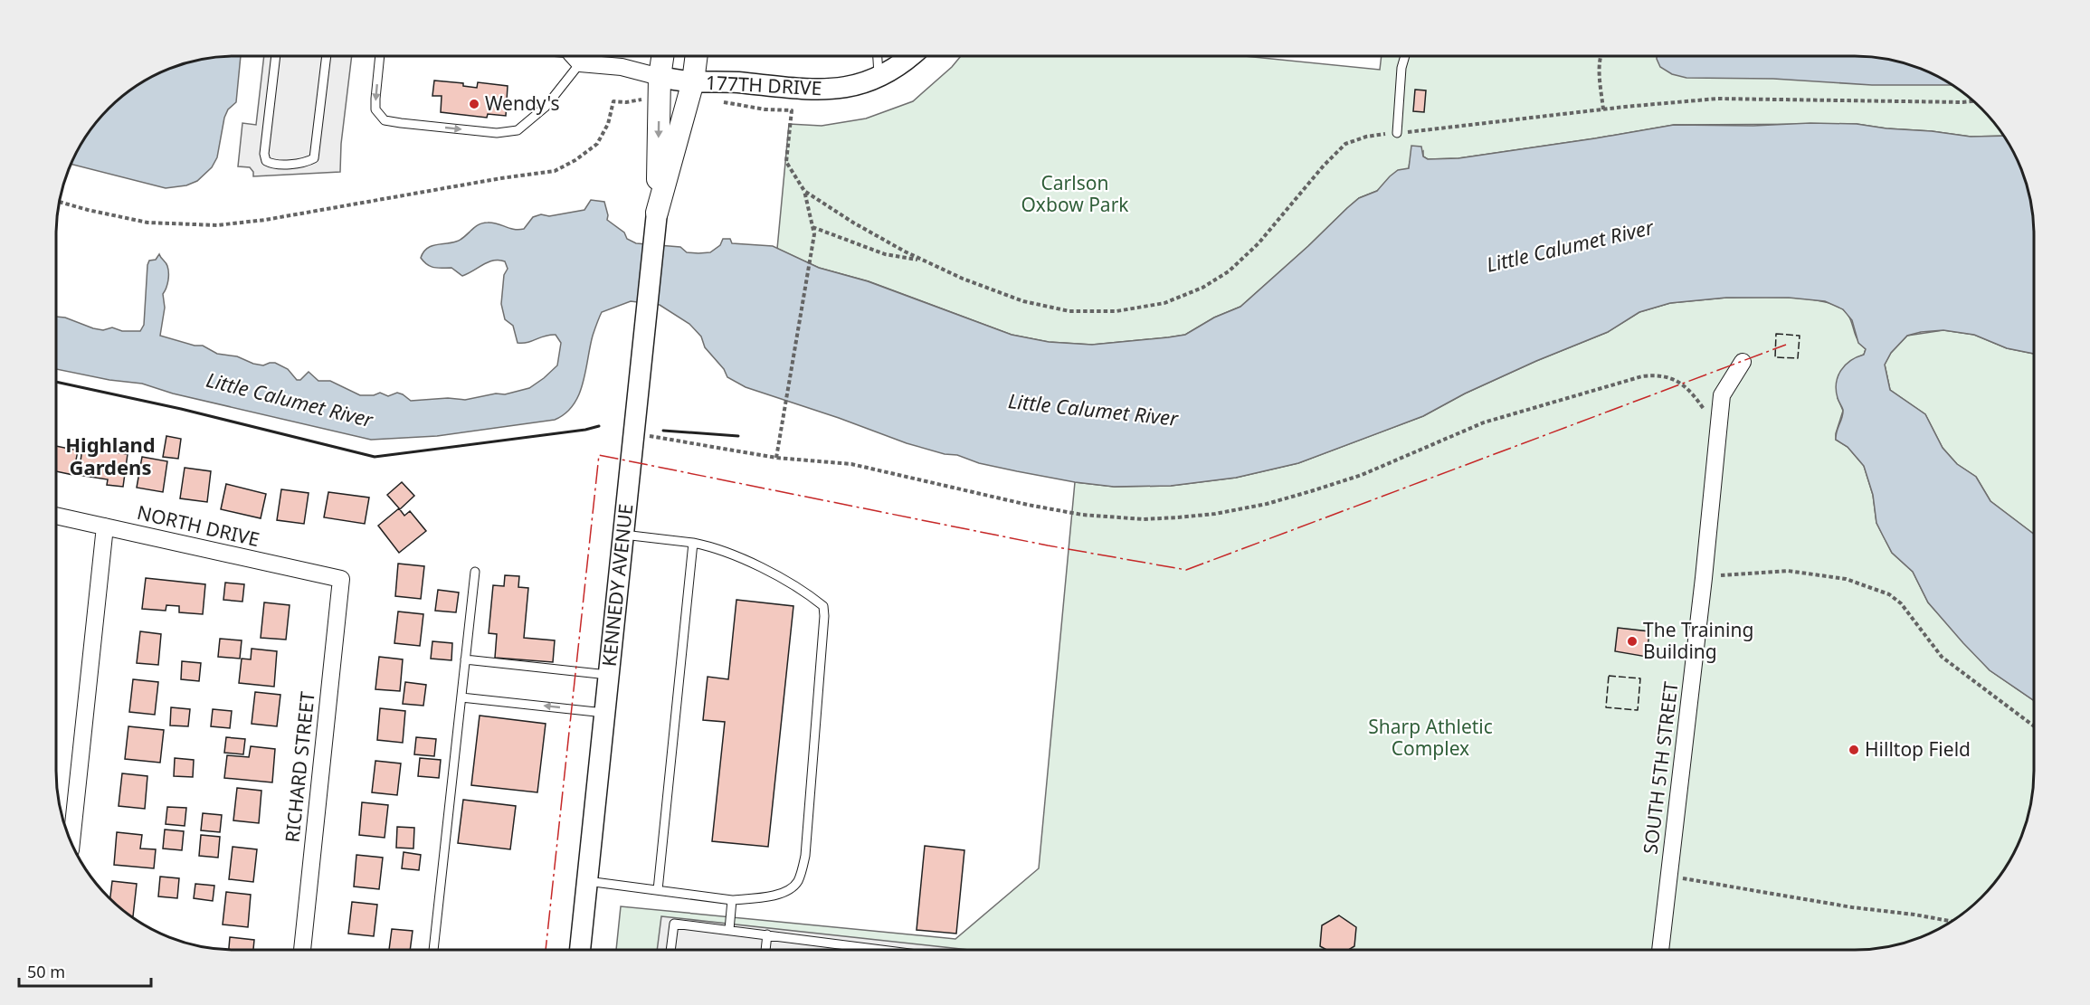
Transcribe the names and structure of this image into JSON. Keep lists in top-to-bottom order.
{
  "streets": {
    "main road": ["KENNEDY AVENUE"],
    "street": [
      "177TH DRIVE",
      "NORTH DRIVE",
      "RICHARD STREET",
      "SOUTH 5TH STREET"
    ]
  },
  "crossings": [
    ["177TH DRIVE", "KENNEDY AVENUE"],
    ["NORTH DRIVE", "RICHARD STREET"]
  ],
  "districts": ["Highland Gardens"],
  "water": ["Little Calumet River"],
  "parks": ["Carlson Oxbow Park", "Sharp Athletic Complex"],
  "places": ["Wendy's", "The Training Building", "Hilltop Field"],
  "scale_bar": "50 m"
}
